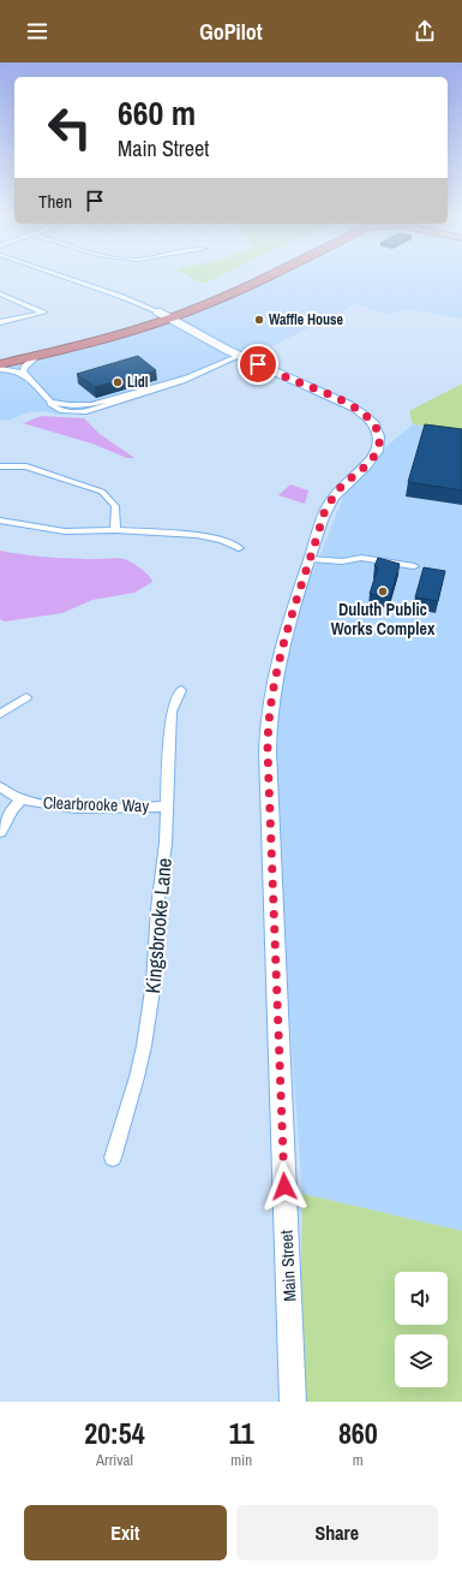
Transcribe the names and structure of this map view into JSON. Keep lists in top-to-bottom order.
{
  "streets": {
    "street": ["Clearbrooke Way", "Kingsbrooke Lane", "Main Street"]
  },
  "crossings": [
    ["Clearbrooke Way", "Kingsbrooke Lane"]
  ],
  "places": ["Waffle House", "Lidl", "Duluth Public Works Complex"],
  "page": {
    "header": "GoPilot",
    "turn": ["660 m", "Main Street"],
    "then": "Then",
    "eta": [
      "20:54",
      "Arrival",
      "11",
      "min",
      "860",
      "m"
    ],
    "buttons": ["Exit", "Share"]
  }
}
